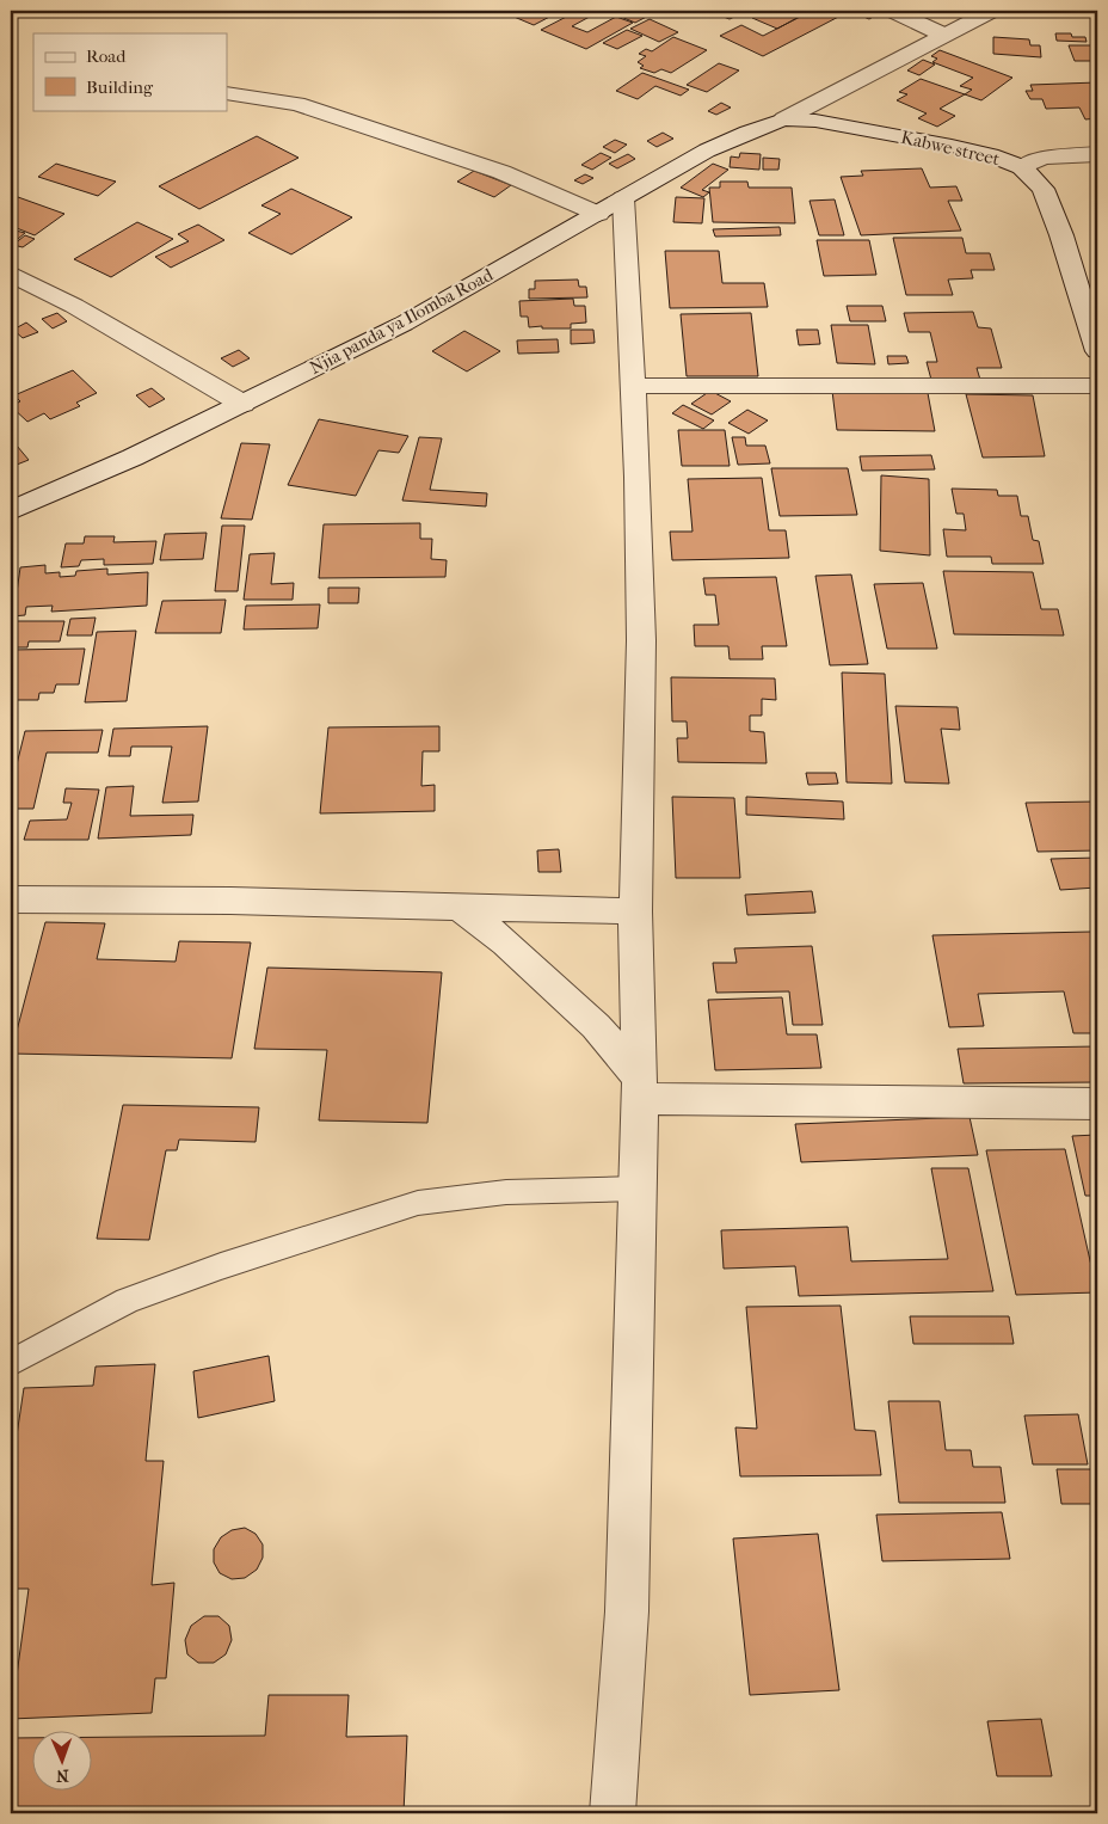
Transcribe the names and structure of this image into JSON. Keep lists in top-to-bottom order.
{
  "streets": {
    "street": ["Kabwe street", "Njia panda ya Ilomba Road"]
  },
  "crossings": [
    ["Kabwe street", "Njia panda ya Ilomba Road"]
  ],
  "legend": ["Road", "Building"],
  "north": "bottom"
}
